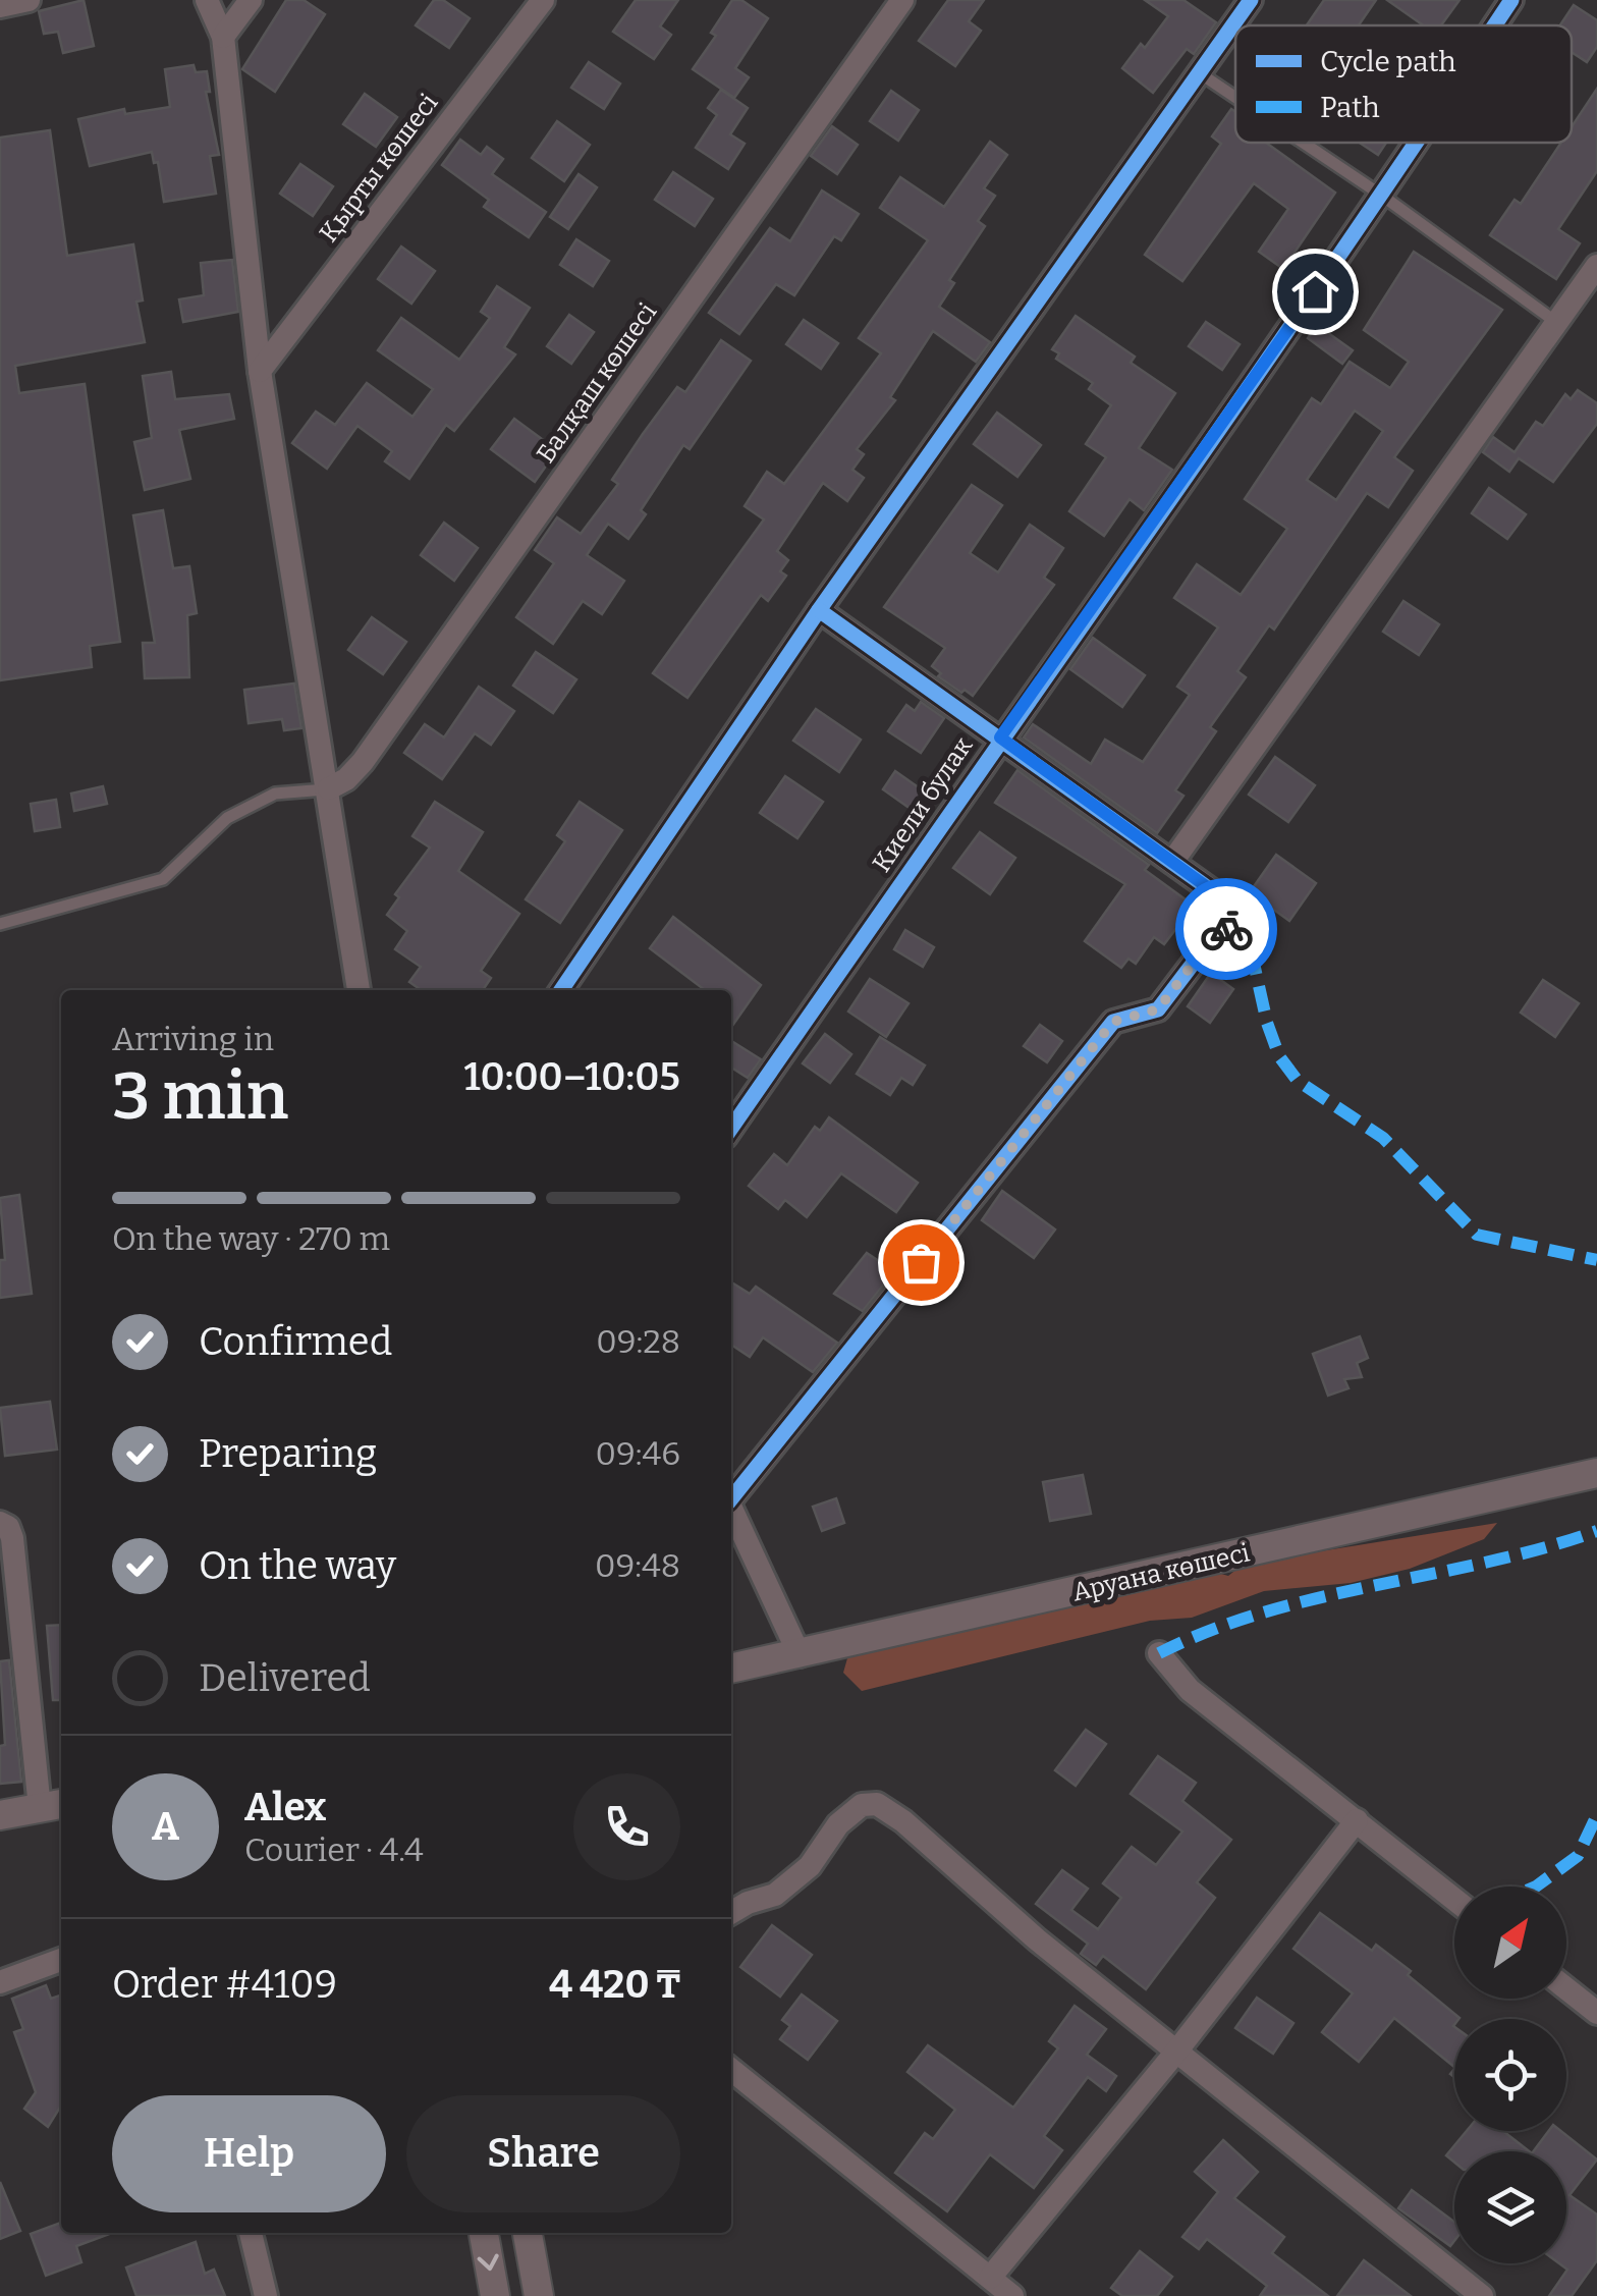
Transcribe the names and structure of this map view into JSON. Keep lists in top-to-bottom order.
{
  "streets": {
    "street": [
      "Қырты көшесі",
      "Балқаш көшесі",
      "Киели булак",
      "Аруана көшесі"
    ]
  },
  "legend": ["Cycle path", "Path"],
  "north": "top right",
  "page": {
    "heading": ["3 min", "Arriving in", "10:00–10:05"],
    "panel": [
      "Alex",
      "Courier · 4.4",
      "Order #4109",
      "4 420 ₸"
    ],
    "bar": "On the way · 270 m",
    "list": [
      ["Confirmed", "09:28"],
      ["Preparing", "09:46"],
      ["On the way", "09:48"],
      "Delivered"
    ],
    "round": "A",
    "buttons": ["Help", "Share"]
  }
}
